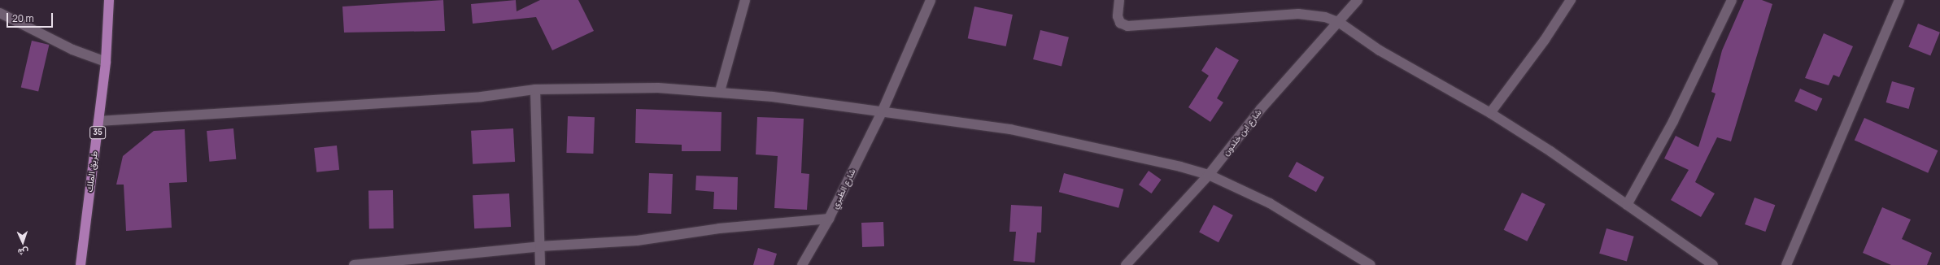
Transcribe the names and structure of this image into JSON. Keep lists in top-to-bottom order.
{
  "streets": {
    "main road": ["35", "طريق الملك"],
    "street": ["شارع ابن خلدون", "شارع الطبري"]
  },
  "scale_bar": "20 m",
  "north": "bottom"
}
